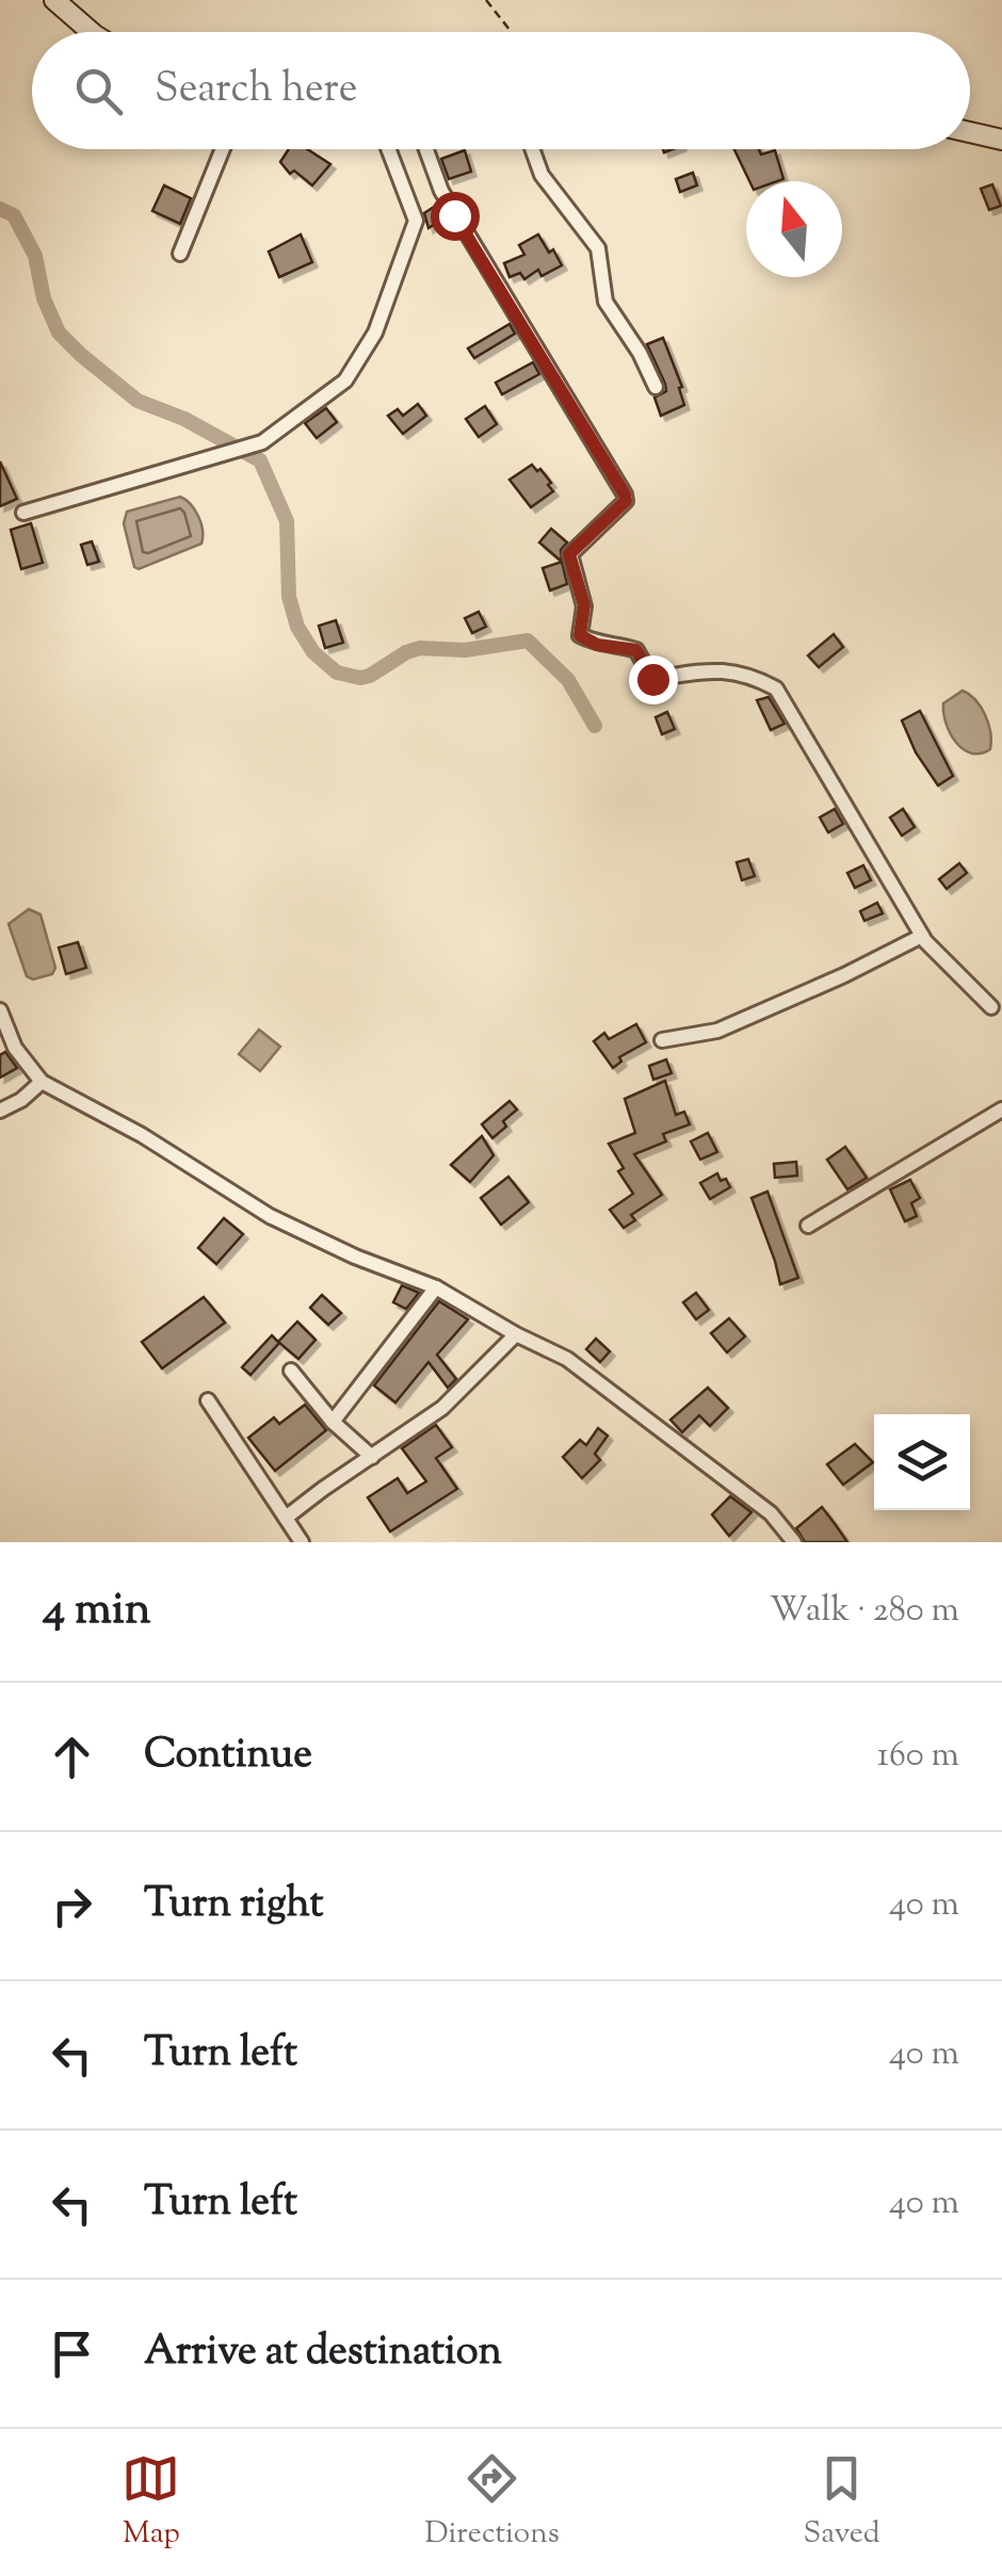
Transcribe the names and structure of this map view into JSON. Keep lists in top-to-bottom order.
{
  "north": "top",
  "page": {
    "search": "Search here",
    "heading": ["4 min", "Walk · 280 m"],
    "list": [
      ["Continue", "160 m"],
      ["Turn right", "40 m"],
      ["Turn left", "40 m"],
      ["Turn left", "40 m"],
      "Arrive at destination"
    ],
    "nav": ["Map", "Directions", "Saved"]
  }
}
